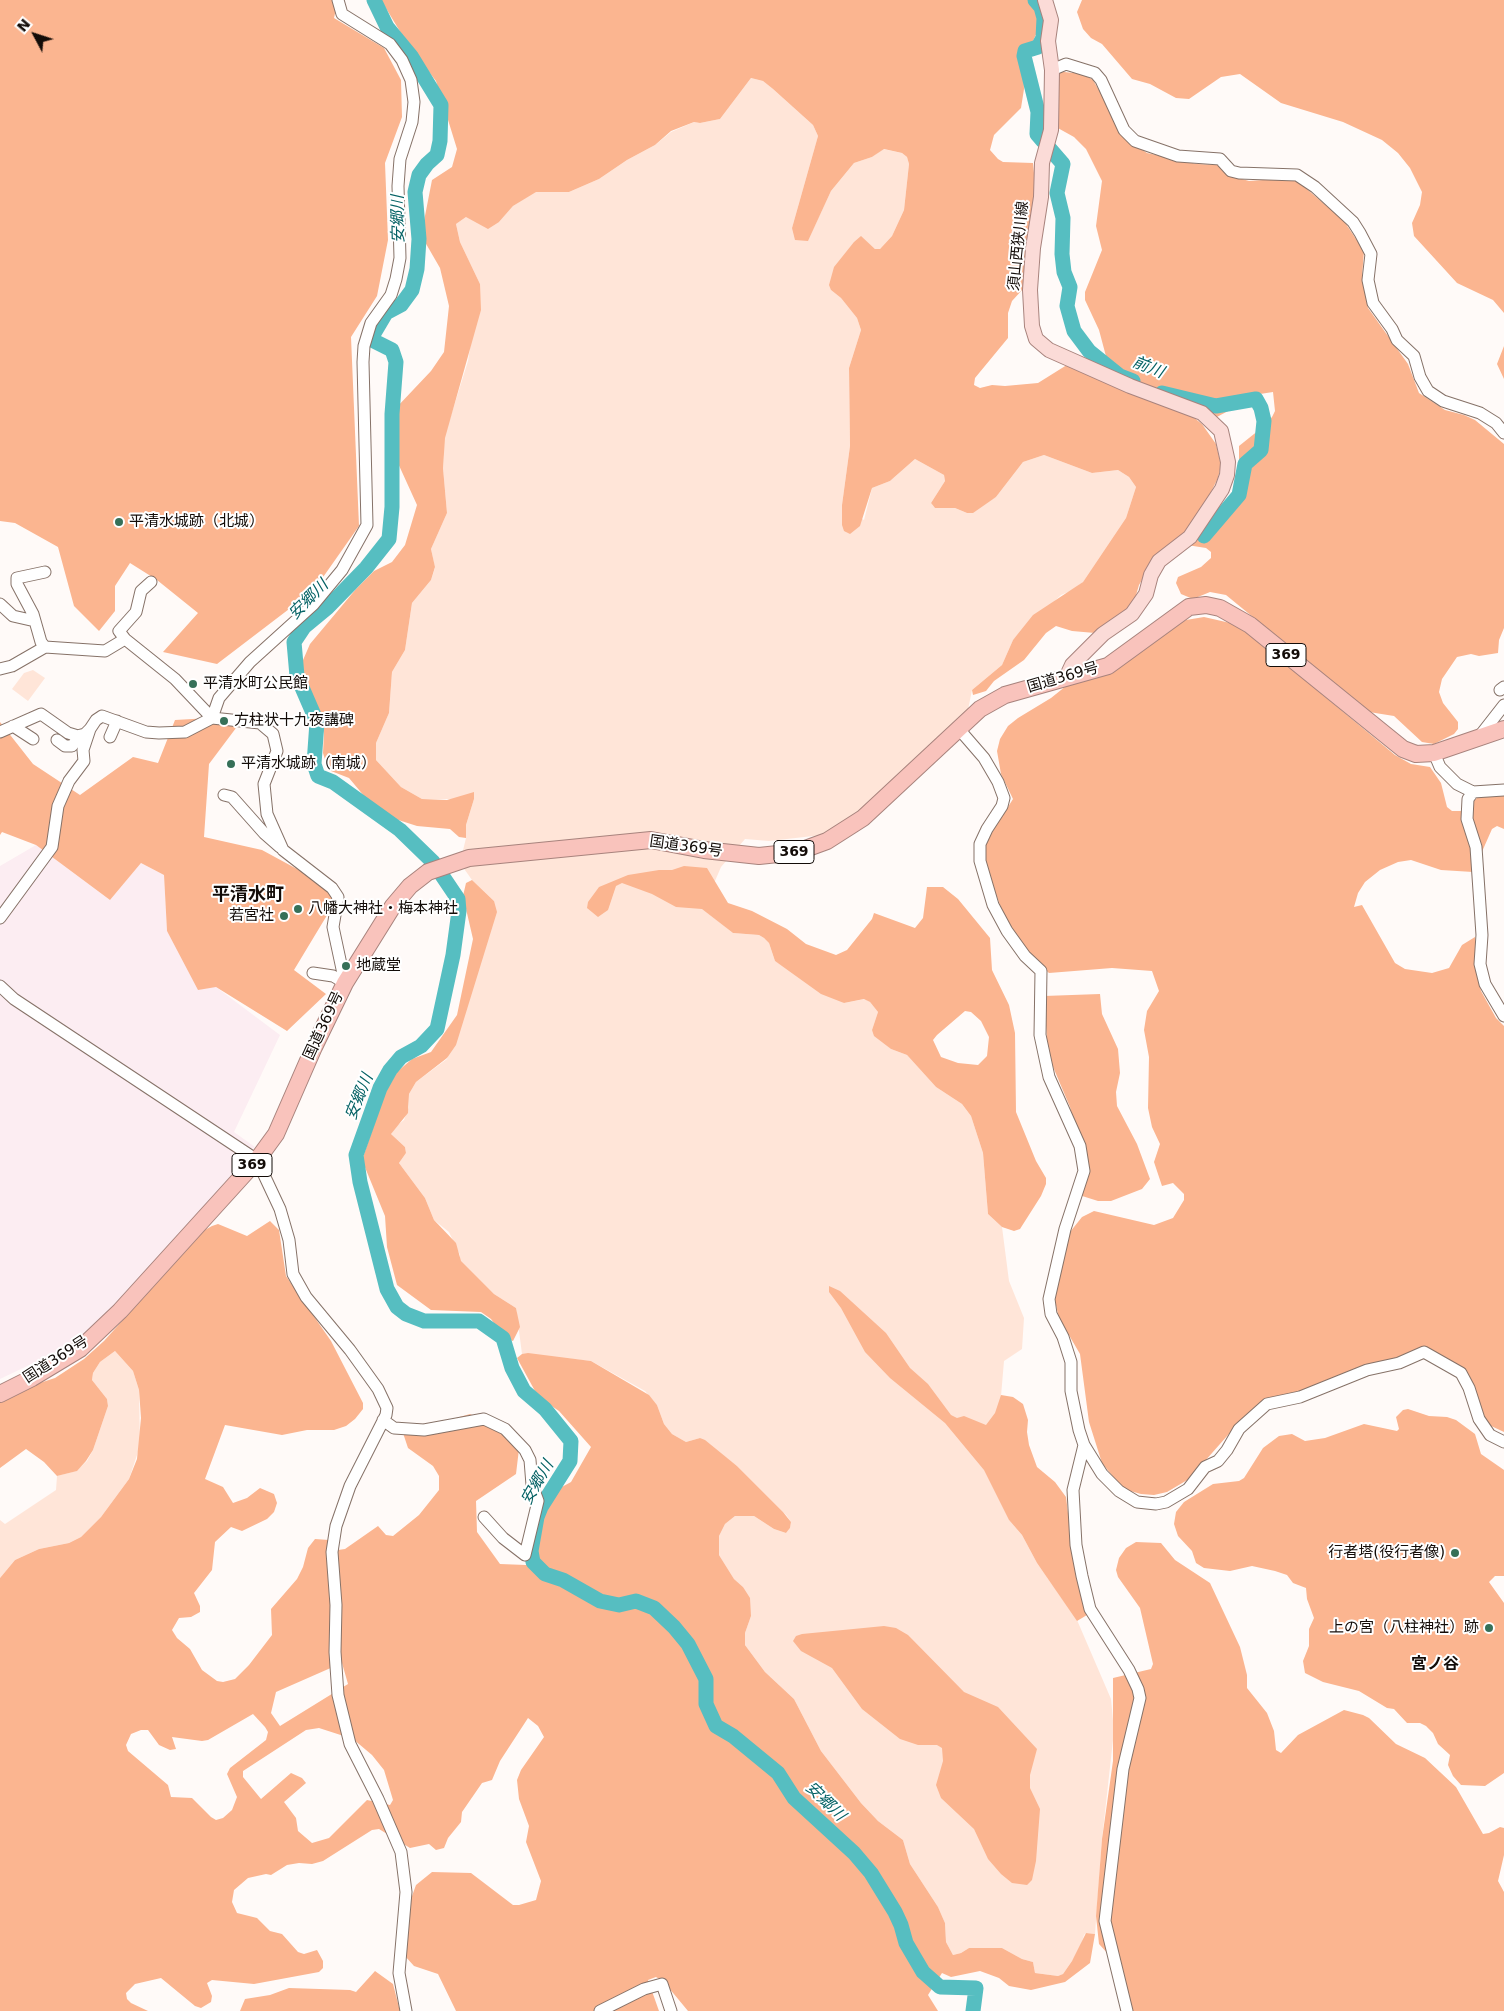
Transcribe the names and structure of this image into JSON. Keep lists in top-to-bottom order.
{
  "streets": {
    "highway": ["369", "国道369号"],
    "main road": ["須山西狭川線"]
  },
  "crossings": [
    ["須山西狭川線", "国道369号"]
  ],
  "districts": ["平清水町", "宮ノ谷"],
  "water": ["安郷川", "前川"],
  "places": [
    "平清水城跡（北城）",
    "平清水町公民館",
    "方柱状十九夜講碑",
    "平清水城跡（南城）",
    "八幡大神社・梅本神社",
    "若宮社",
    "地蔵堂",
    "行者塔(役行者像)",
    "上の宮（八柱神社）跡"
  ],
  "north": "top left"
}
